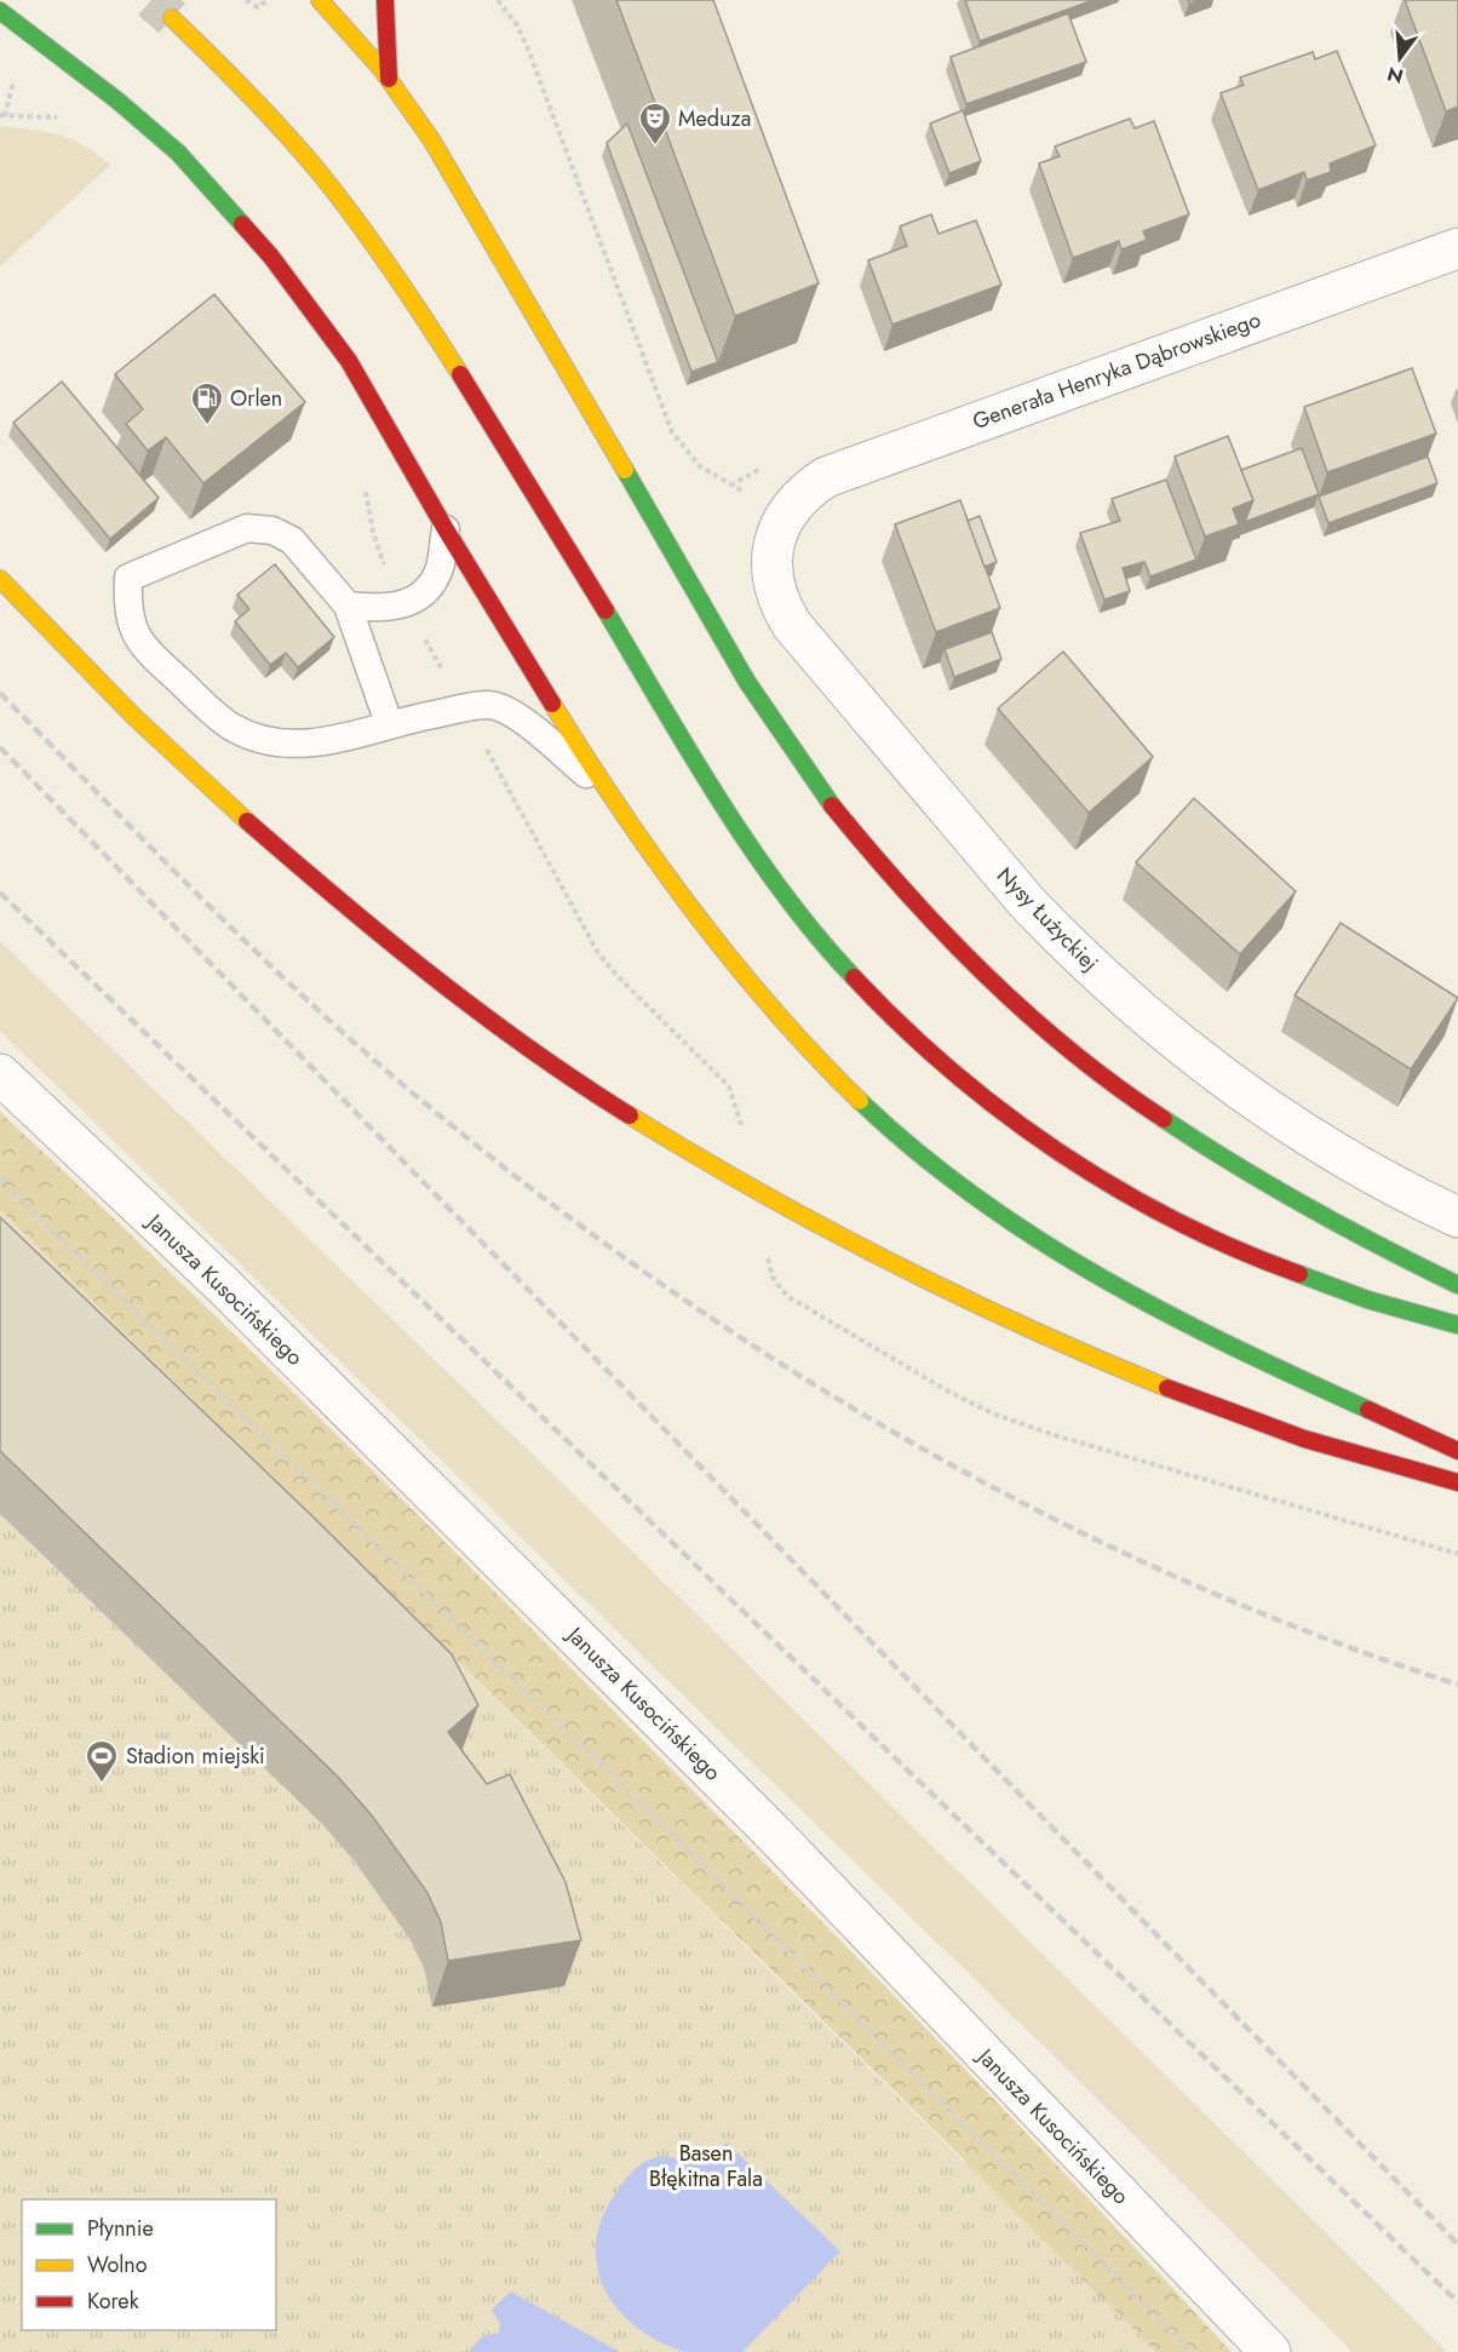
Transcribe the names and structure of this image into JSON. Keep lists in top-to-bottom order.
{
  "streets": {
    "street": ["Generała Henryka Dąbrowskiego", "Nysy Łużyckiej", "Janusza Kusocińskiego"]
  },
  "crossings": [
    ["Generała Henryka Dąbrowskiego", "Nysy Łużyckiej"]
  ],
  "parks": ["Basen Błękitna Fala"],
  "places": {
    "theatre": ["Meduza"],
    "fuel station": ["Orlen"],
    "sports": ["Stadion miejski"]
  },
  "legend": ["Płynnie", "Wolno", "Korek"],
  "north": "bottom"
}
